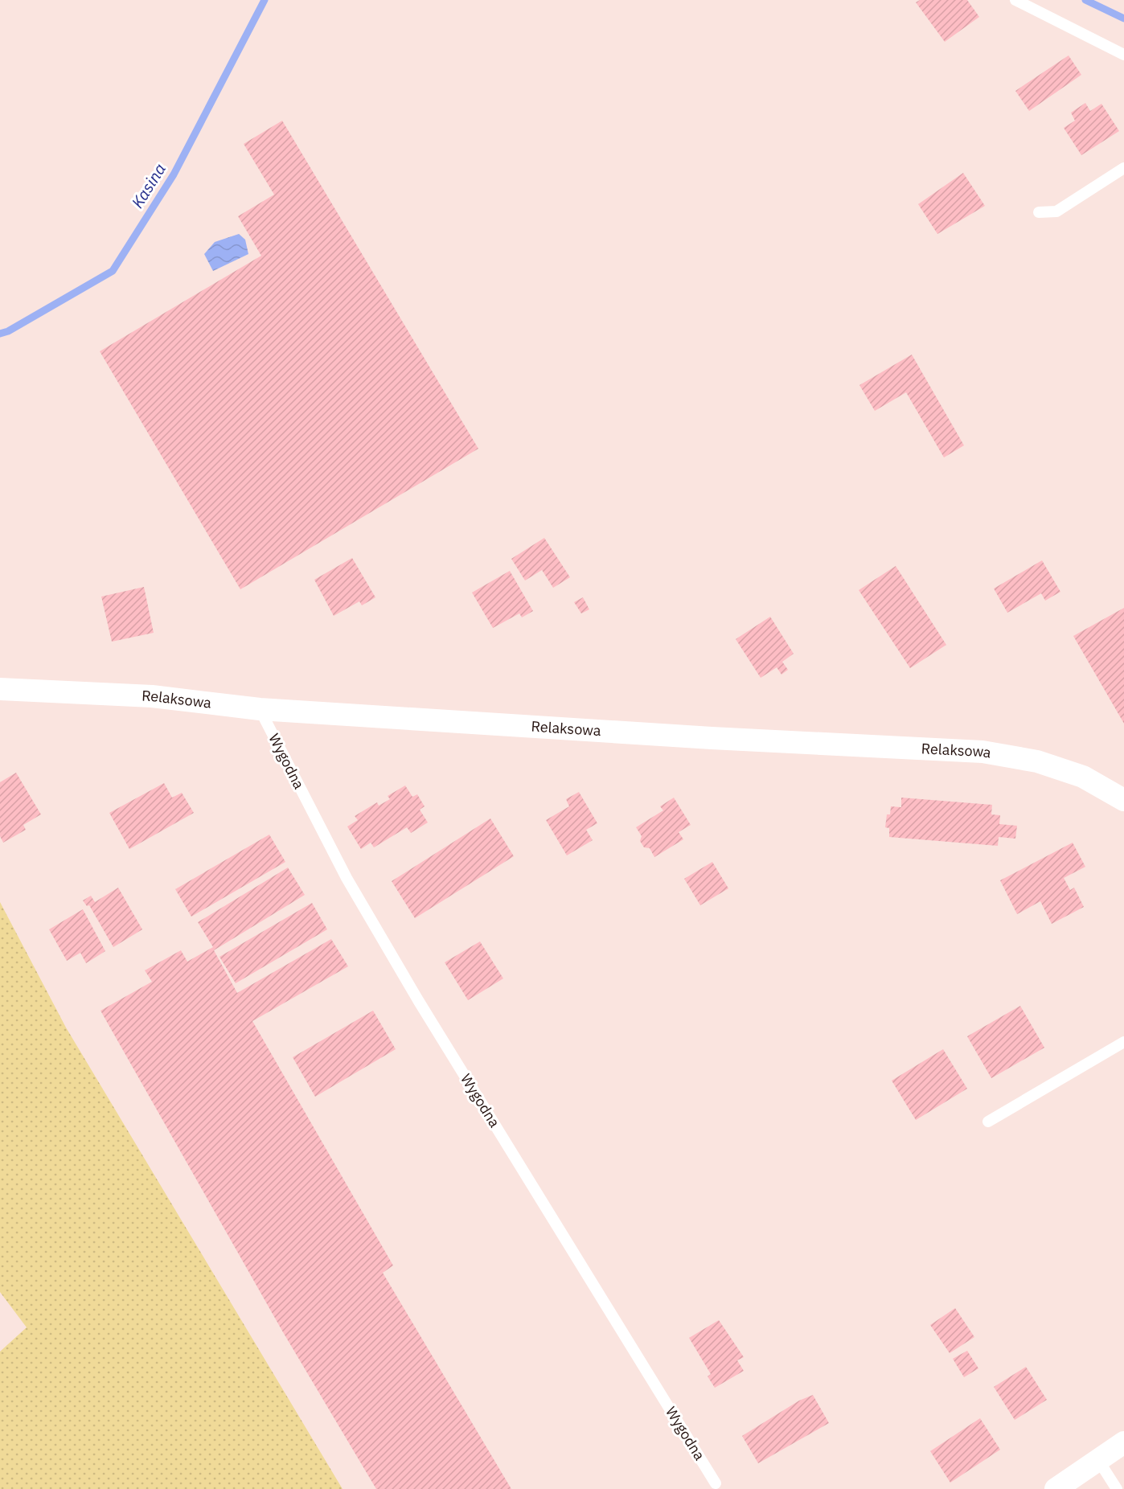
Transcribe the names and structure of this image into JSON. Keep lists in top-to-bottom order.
{
  "streets": {
    "street": ["Relaksowa"],
    "lane": ["Wygodna"]
  },
  "crossings": [
    ["Relaksowa", "Wygodna"]
  ],
  "water": ["Kasina"]
}
